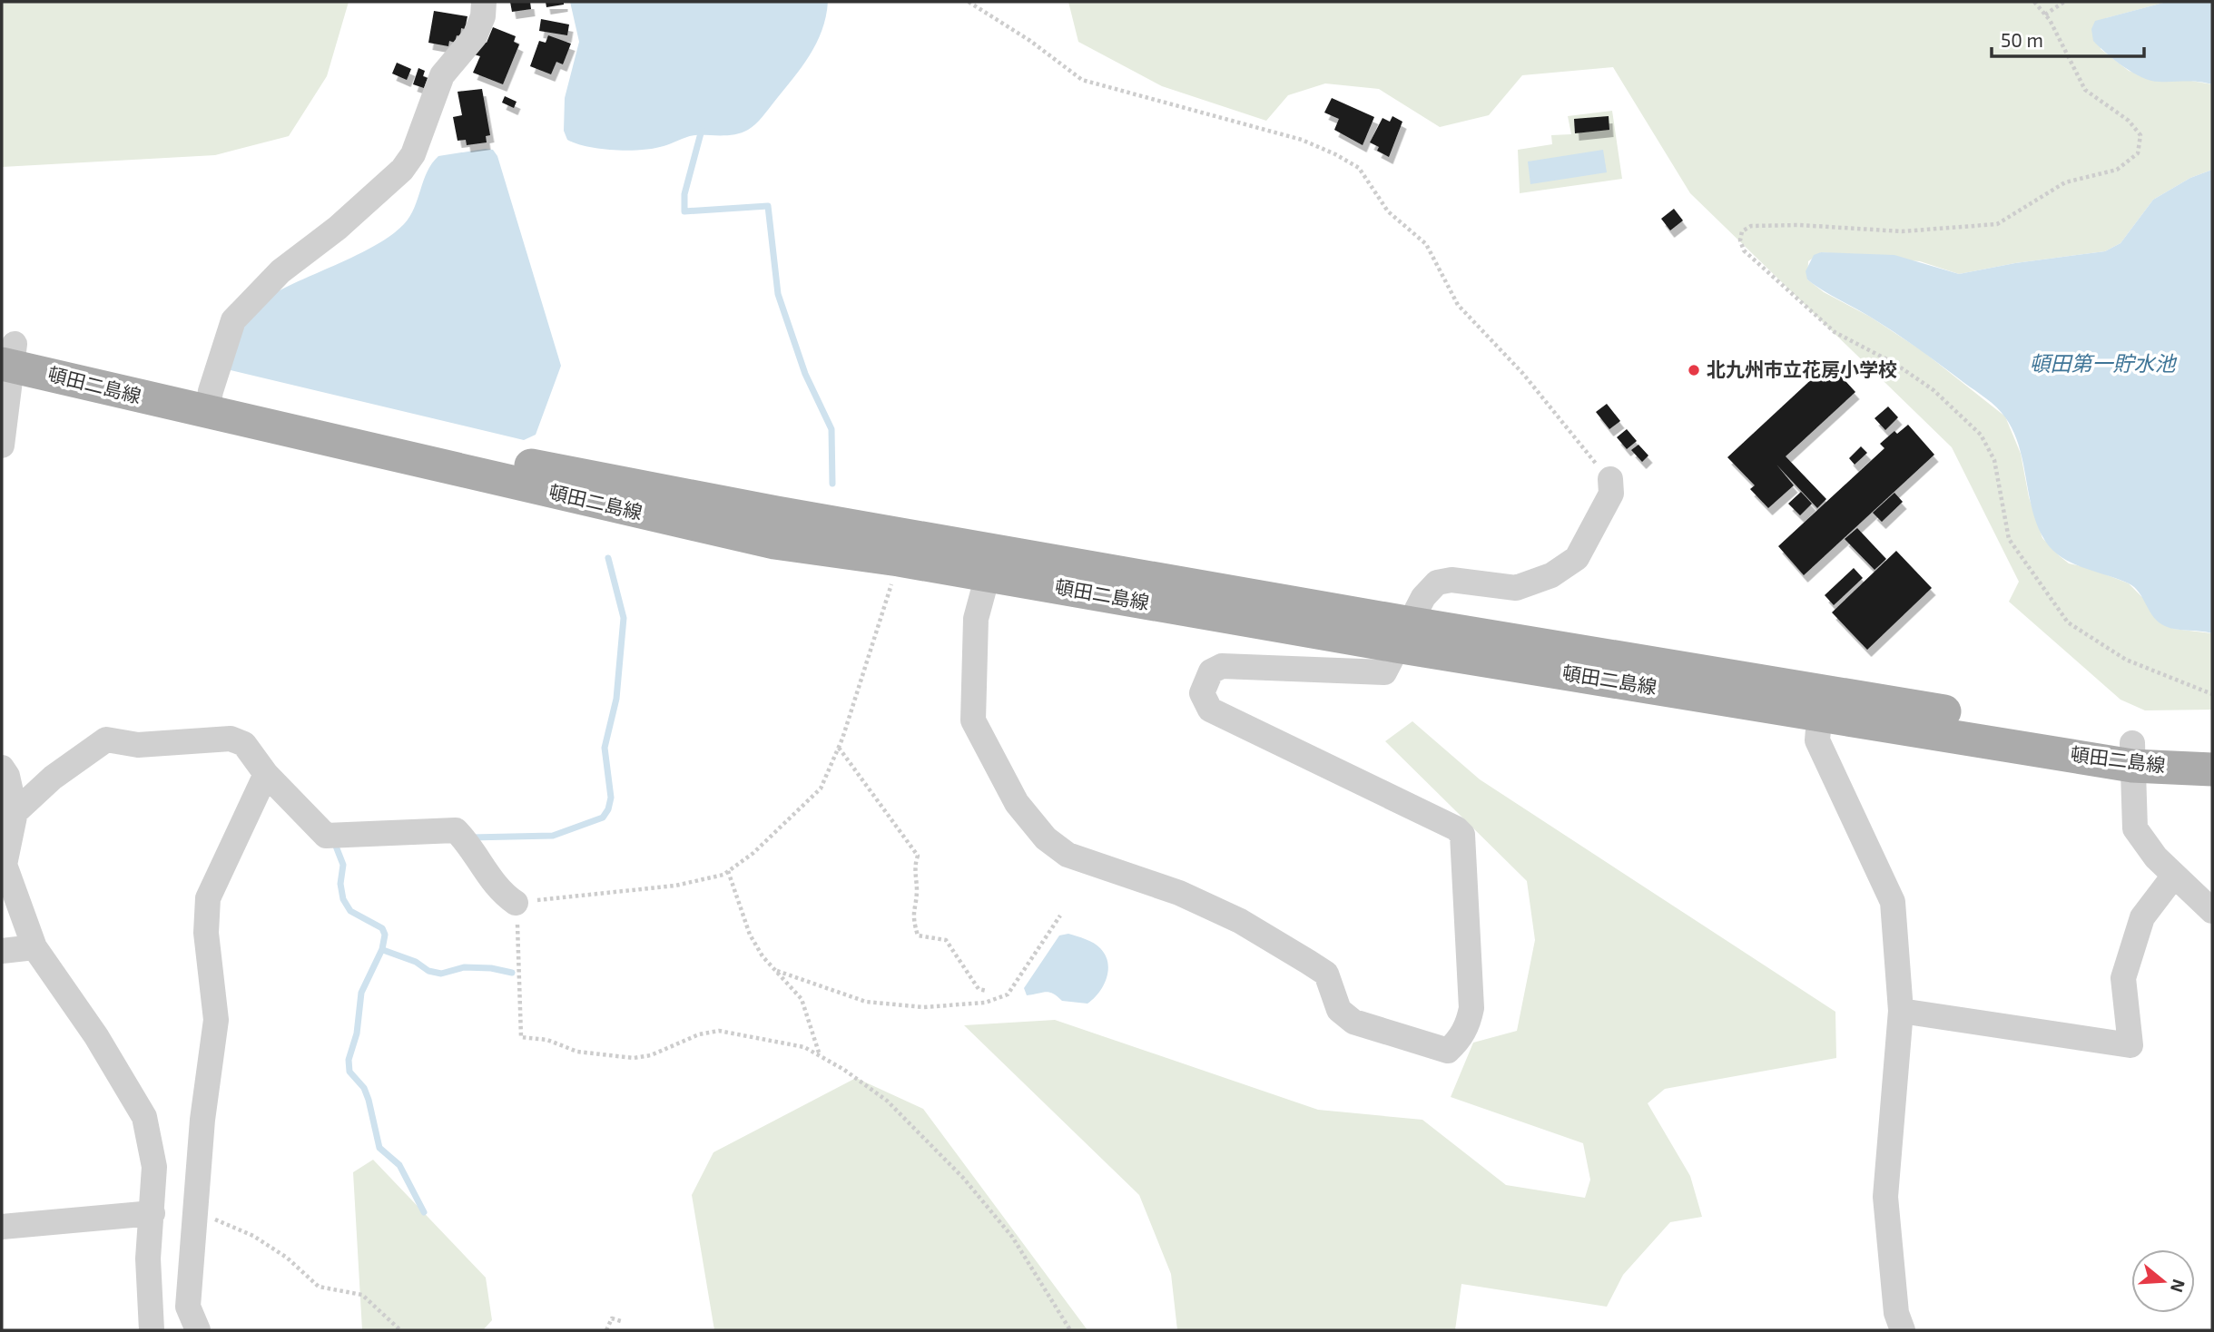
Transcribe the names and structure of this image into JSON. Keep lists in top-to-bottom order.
{
  "streets": {
    "main road": ["頓田二島線"]
  },
  "water": ["頓田第一貯水池"],
  "places": ["北九州市立花房小学校"],
  "scale_bar": "50 m",
  "north": "right"
}
